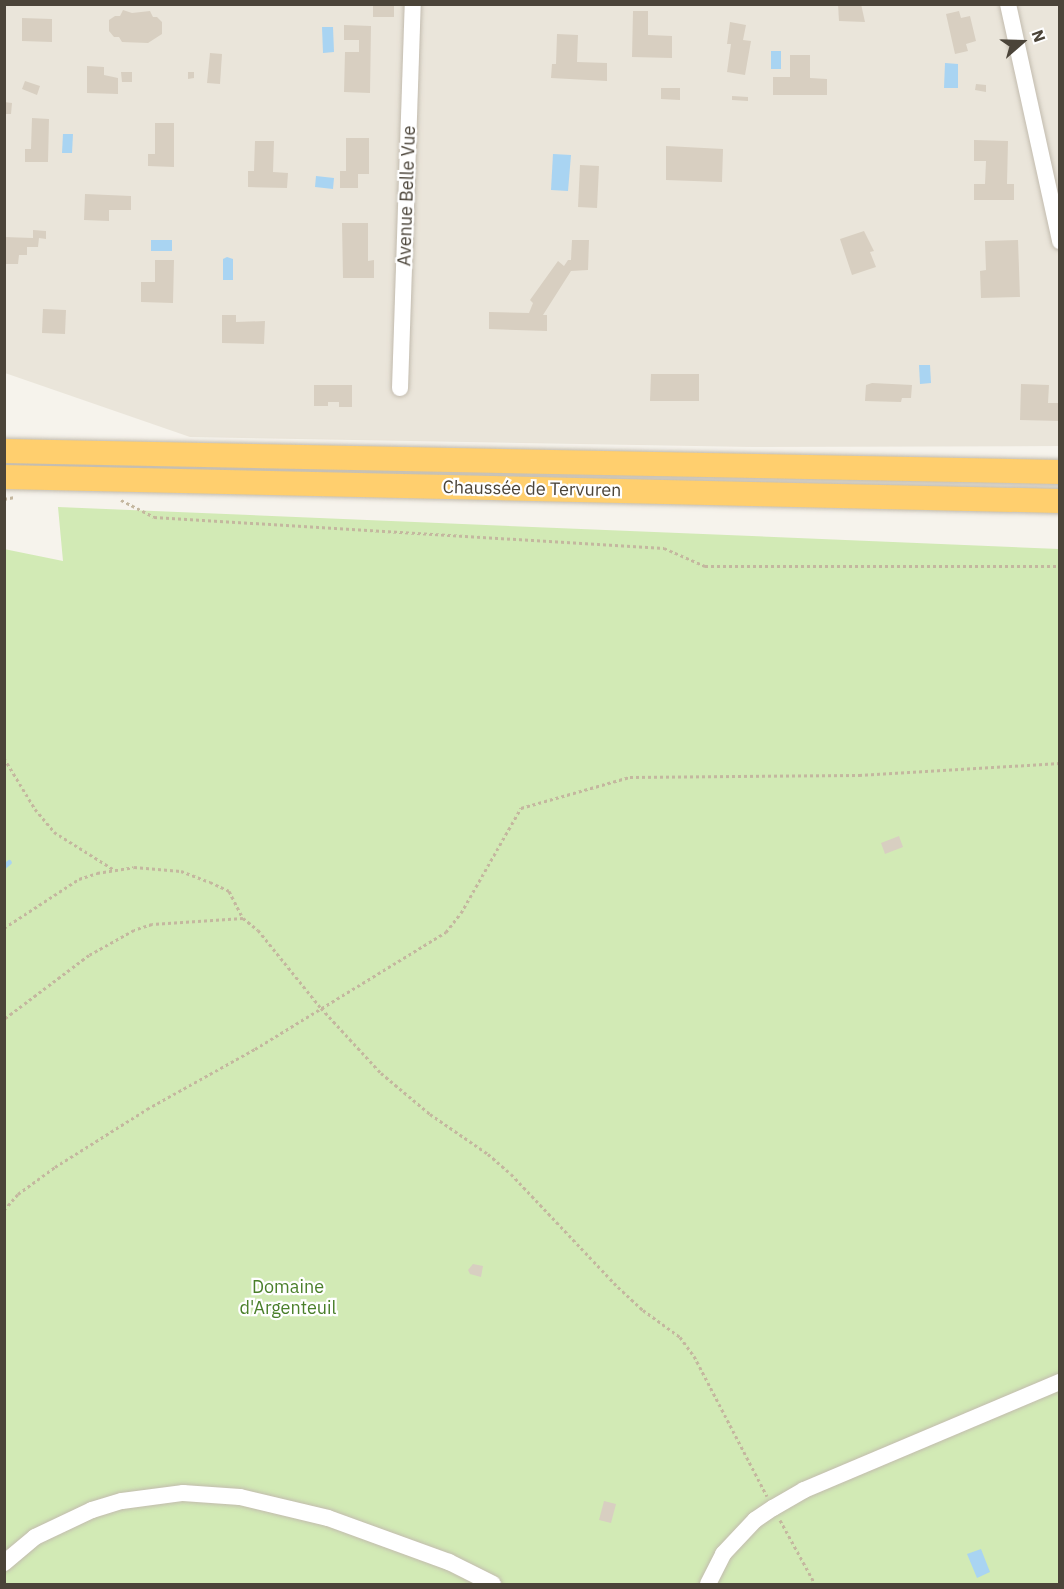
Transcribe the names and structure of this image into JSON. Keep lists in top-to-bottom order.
{
  "streets": {
    "highway": ["Chaussée de Tervuren"],
    "street": ["Avenue Belle Vue"]
  },
  "parks": ["Domaine d'Argenteuil"],
  "north": "right"
}
